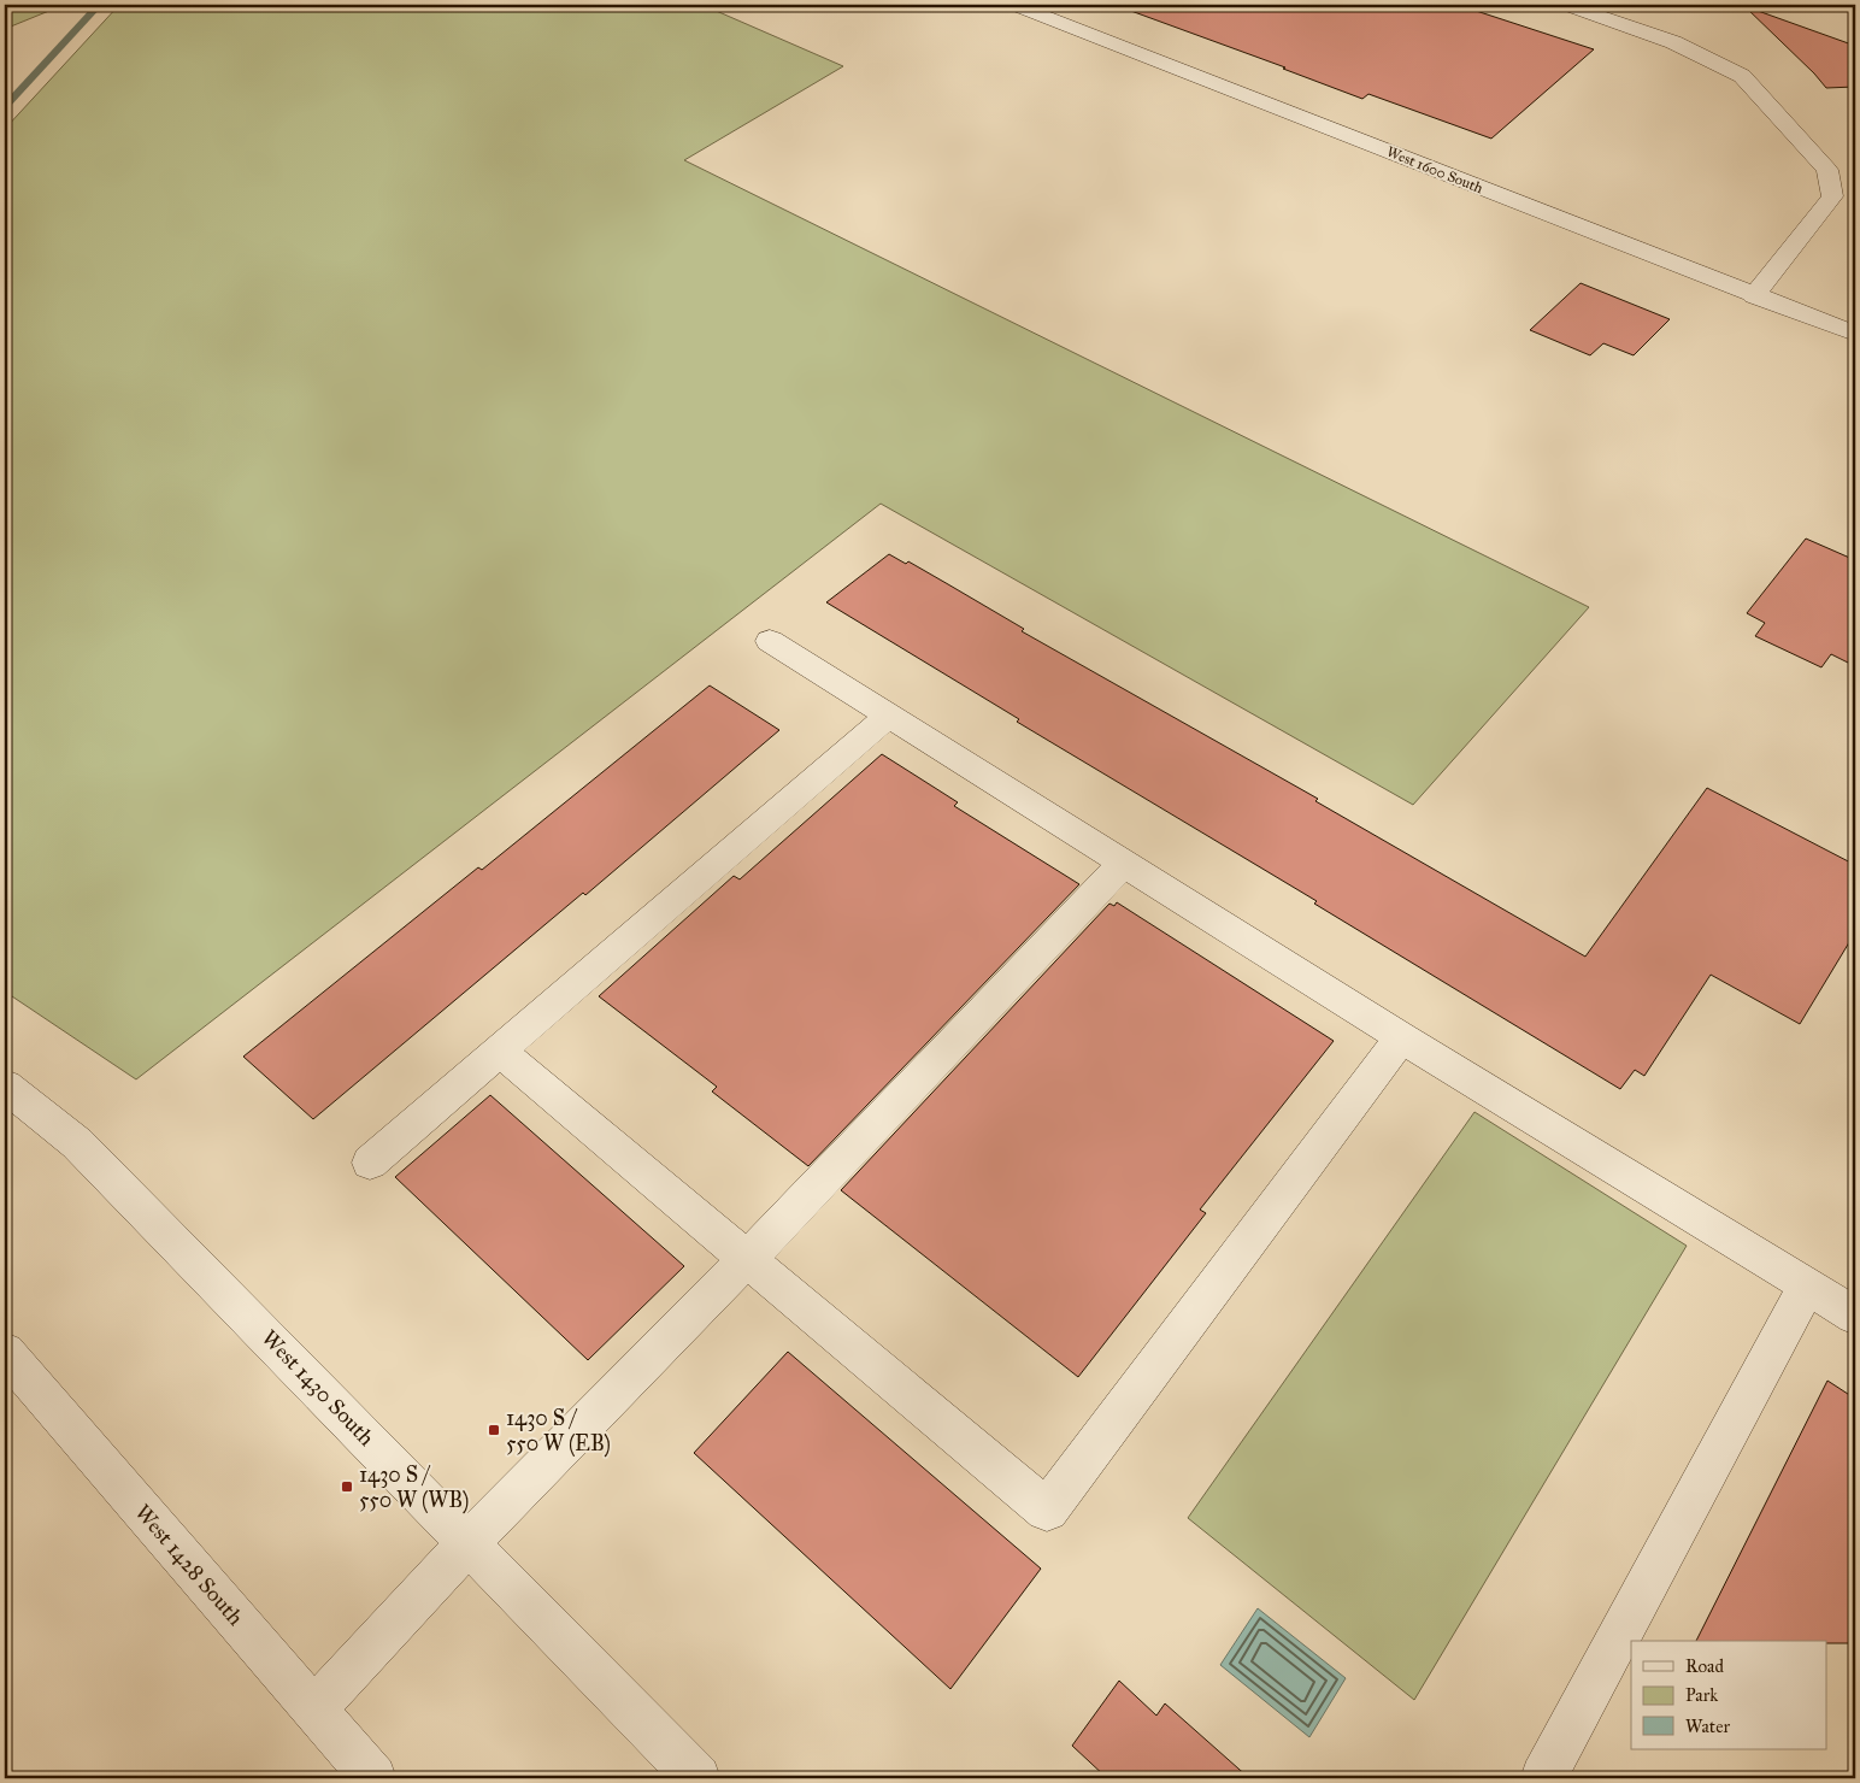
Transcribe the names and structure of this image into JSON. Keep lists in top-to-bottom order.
{
  "streets": {
    "street": ["West 1600 South", "West 1430 South", "West 1428 South"]
  },
  "places": {
    "transit": ["1430 S / 550 W (EB)", "1430 S / 550 W (WB)"]
  },
  "legend": ["Road", "Park", "Water"]
}
